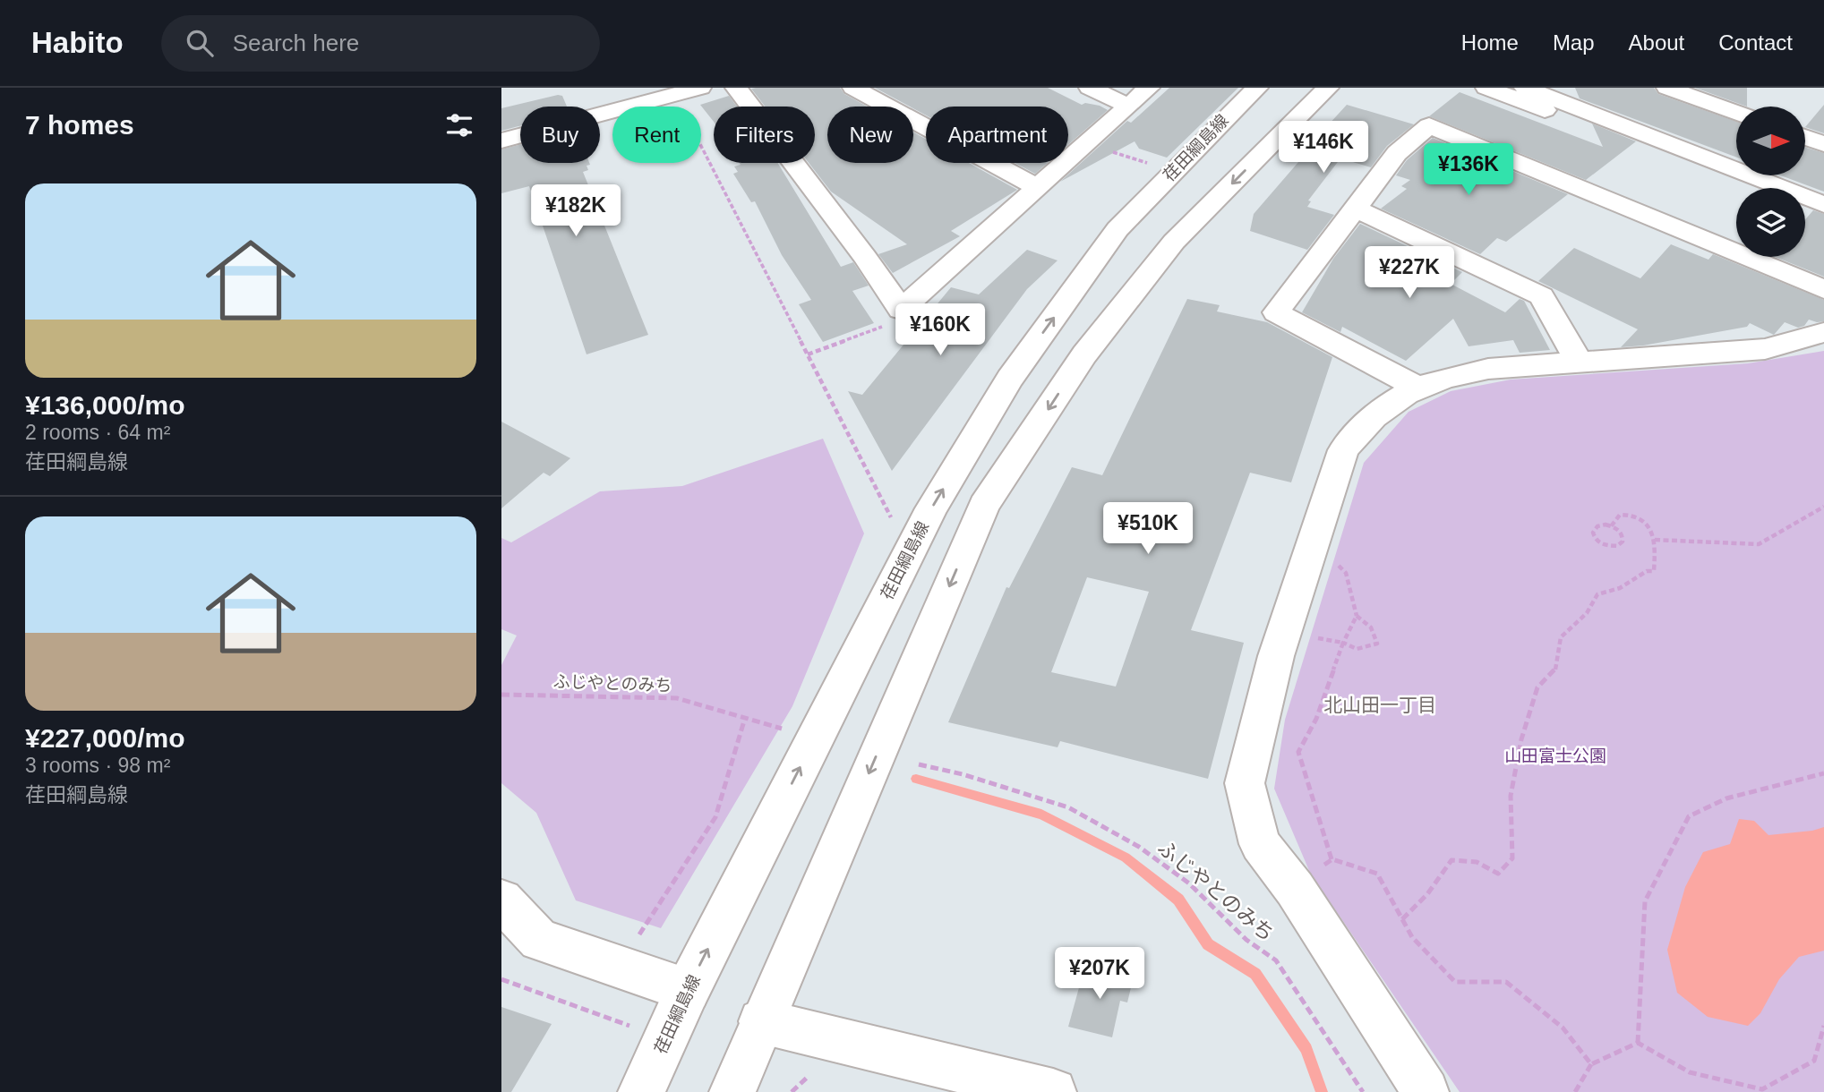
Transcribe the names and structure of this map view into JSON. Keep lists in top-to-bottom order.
{
  "streets": {
    "street": ["荏田綱島線"],
    "path": ["ふじやとのみち"]
  },
  "districts": ["北山田一丁目"],
  "parks": ["山田富士公園"],
  "north": "right",
  "page": {
    "header": "Habito",
    "search": "Search here",
    "nav": [
      "Home",
      "Map",
      "About",
      "Contact"
    ],
    "heading": "7 homes",
    "chip": [
      "Buy",
      "Rent",
      "Filters",
      "New",
      "Apartment"
    ],
    "price": [
      "¥146K",
      "¥136K",
      "¥182K",
      "¥227K",
      "¥160K",
      "¥510K",
      "¥207K"
    ],
    "list": [
      {
        "name": "¥136,000/mo",
        "note": "2 rooms · 64 m² · 荏田綱島線"
      },
      {
        "name": "¥227,000/mo",
        "note": "3 rooms · 98 m² · 荏田綱島線"
      }
    ]
  }
}
